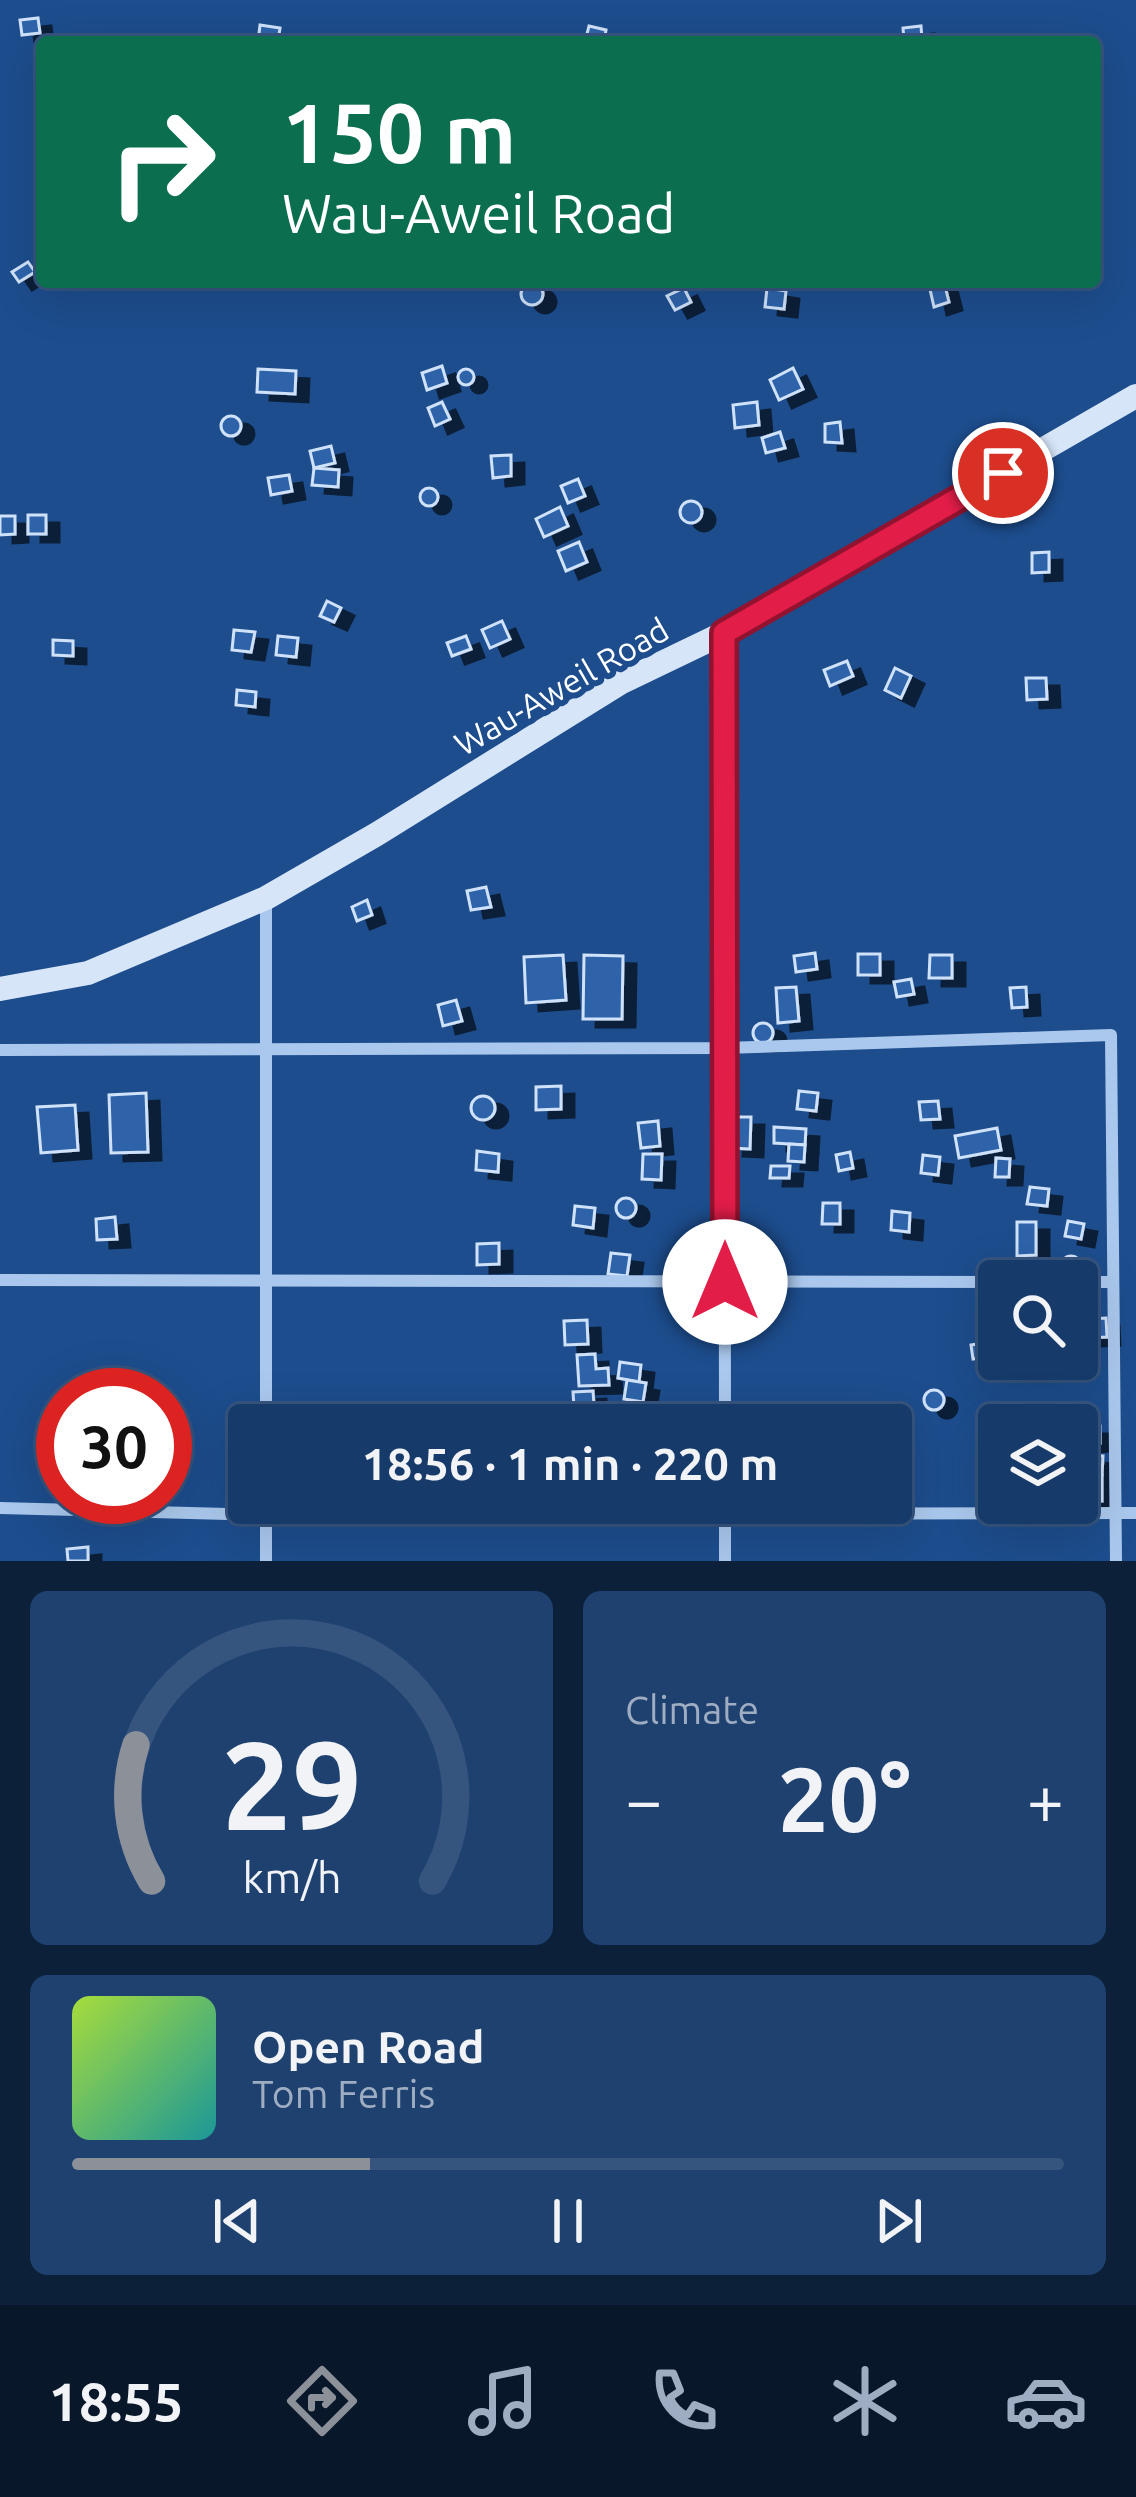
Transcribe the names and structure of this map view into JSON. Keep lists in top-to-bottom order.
{
  "streets": {
    "street": ["Wau-Aweil Road"]
  },
  "page": {
    "turn": ["150 m", "Wau-Aweil Road"],
    "limit": "30",
    "trip": "18:56 · 1 min · 220 m",
    "tile": "Climate",
    "heat": ["−", "20°", "+"],
    "song": ["Open Road", "Tom Ferris"],
    "tabs": "18:55",
    "gauge": ["29", "km/h"]
  }
}
